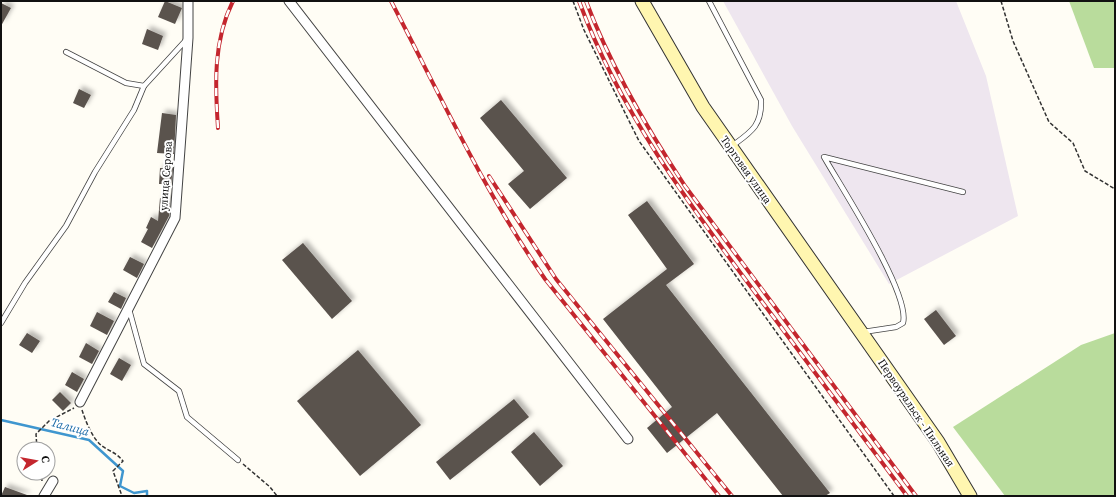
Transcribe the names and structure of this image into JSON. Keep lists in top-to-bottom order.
{
  "streets": {
    "street": ["Торговая улица", "улица Серова", "Первоуральск - Пильная"]
  },
  "crossings": [
    ["Торговая улица", "Первоуральск - Пильная"]
  ],
  "water": ["Талица"],
  "north": "right"
}
